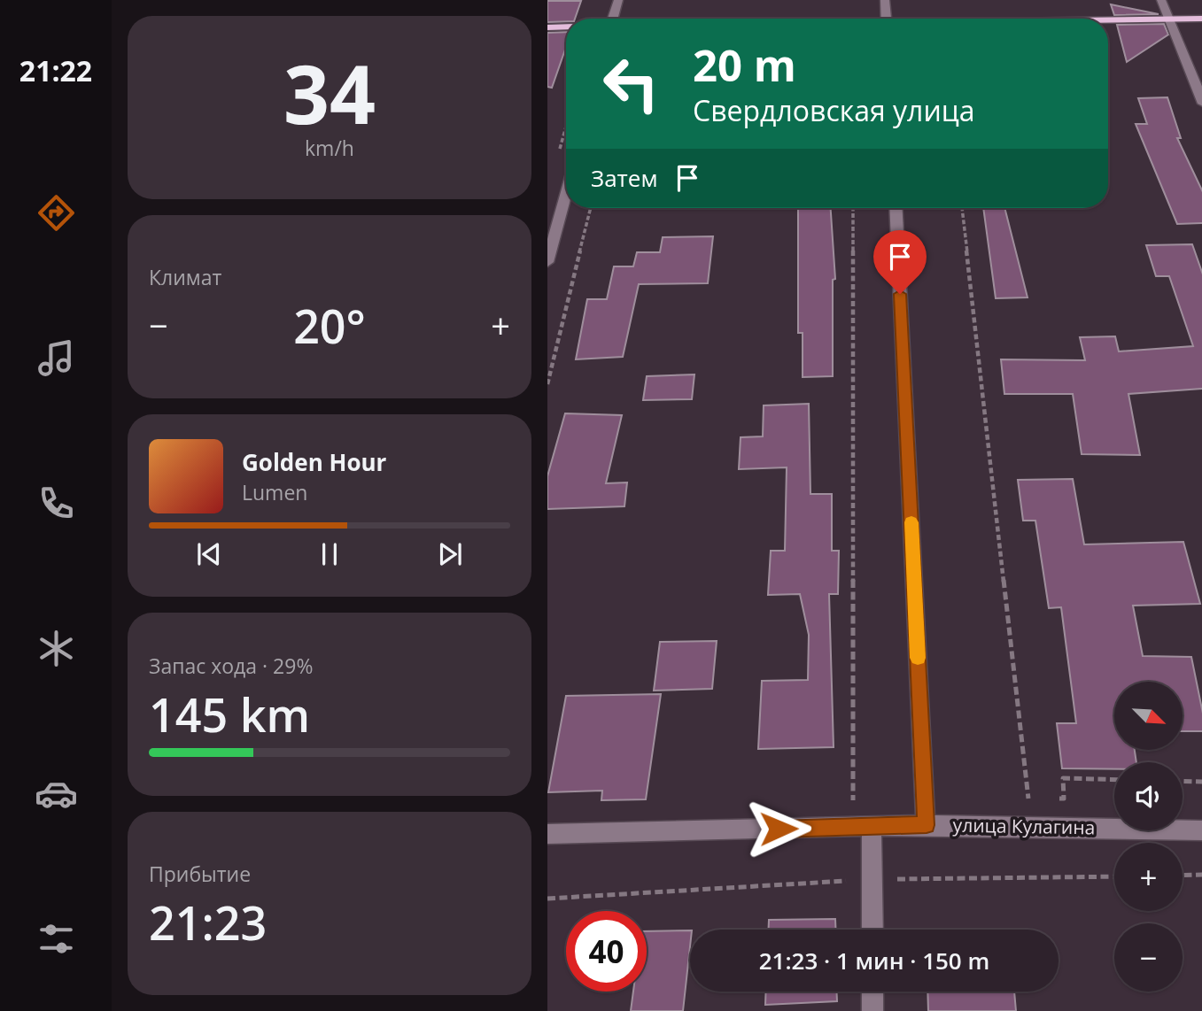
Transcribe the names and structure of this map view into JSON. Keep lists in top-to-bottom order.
{
  "streets": {
    "street": ["улица Кулагина"]
  },
  "north": "bottom right",
  "page": {
    "tabs": "21:22",
    "tile": [
      ["34", "km/h"],
      "Климат",
      ["Запас хода · 29%", "145 km"],
      ["Прибытие", "21:23"]
    ],
    "turn": ["20 m", "Свердловская улица"],
    "then": "Затем",
    "heat": ["−", "20°", "+"],
    "song": ["Golden Hour", "Lumen"],
    "map_buttons": ["+", "−"],
    "limit": "40",
    "trip": "21:23 · 1 мин · 150 m"
  }
}
